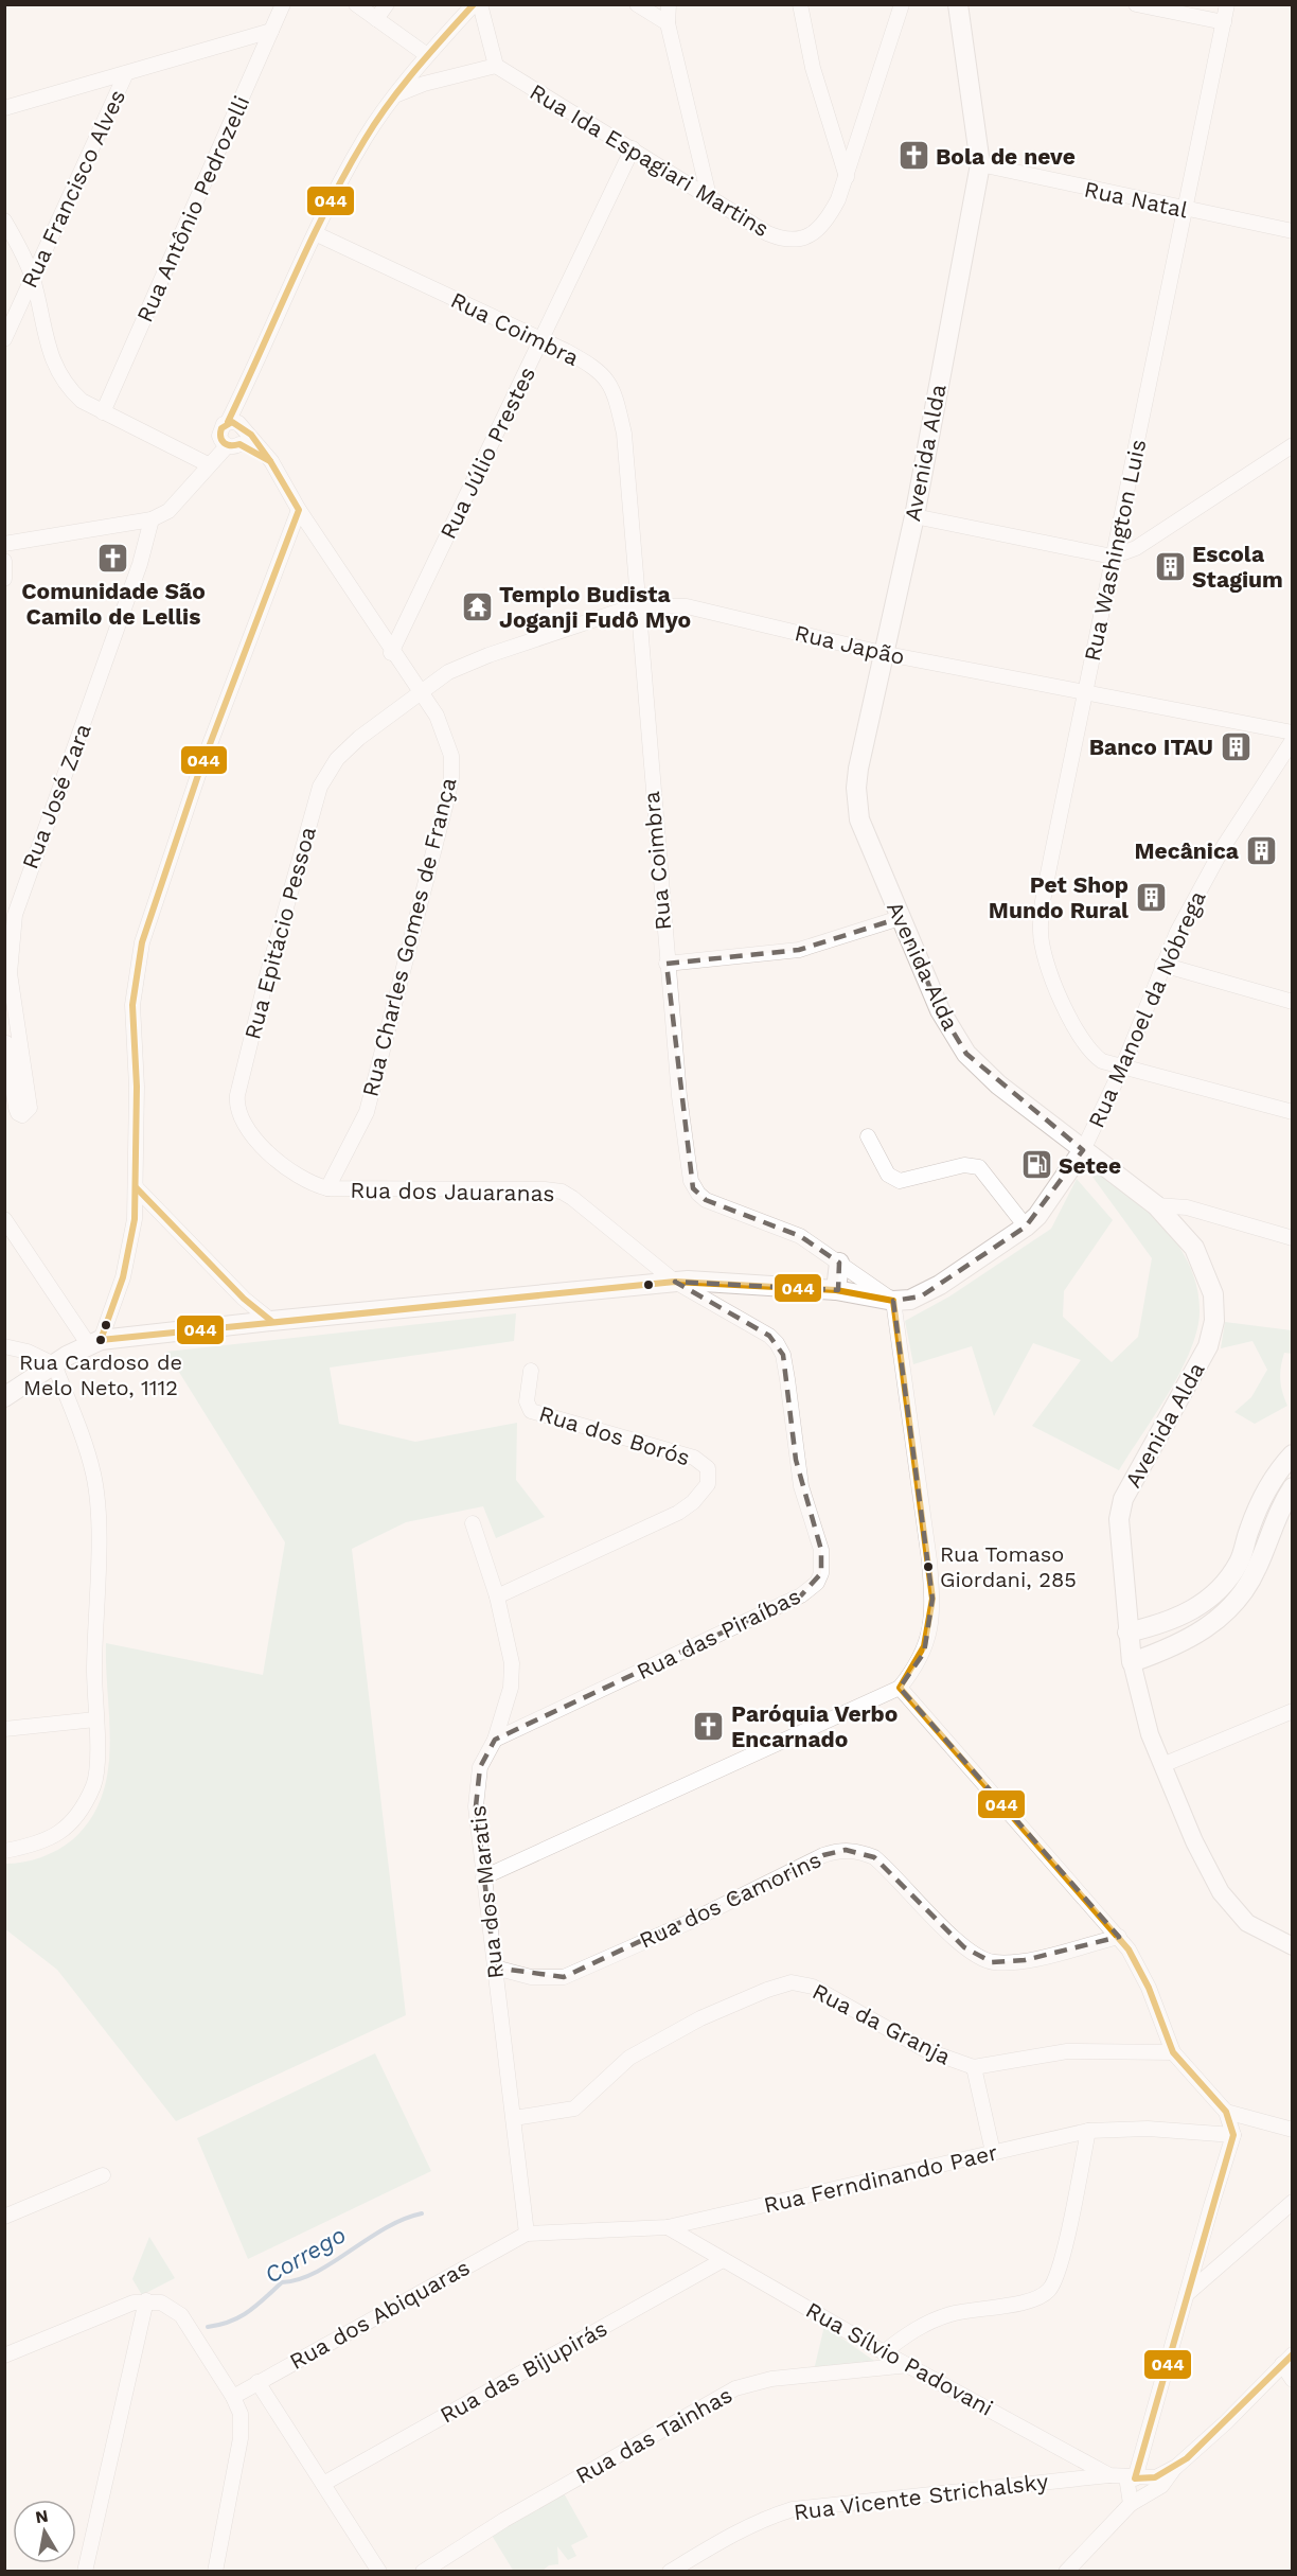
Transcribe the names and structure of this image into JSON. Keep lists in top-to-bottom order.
{
  "streets": {
    "main road": ["Avenida Alda"],
    "street": [
      "Rua Ida Espagiari Martins",
      "Rua Francisco Alves",
      "Rua Natal",
      "Rua Antônio Pedrozelli",
      "Rua Coimbra",
      "Rua Júlio Prestes",
      "Rua Washington Luis",
      "Rua Japão",
      "Rua José Zara",
      "Rua Epitácio Pessoa",
      "Rua Charles Gomes de França",
      "Rua Manoel da Nóbrega",
      "Rua dos Jauaranas",
      "Rua dos Borós",
      "Rua das Piraíbas",
      "Rua dos Maratis",
      "Rua dos Camorins",
      "Rua da Granja",
      "Rua Ferndinando Paer",
      "Rua dos Abiquaras",
      "Rua Sílvio Padovani",
      "Rua das Bijupirás",
      "Rua das Tainhas",
      "Rua Vicente Strichalsky"
    ]
  },
  "crossings": [
    ["Rua Ida Espagiari Martins", "Rua Júlio Prestes"],
    ["Rua Natal", "Avenida Alda"],
    ["Rua Natal", "Rua Washington Luis"],
    ["Rua Coimbra", "Rua Júlio Prestes"],
    ["Rua Coimbra", "Rua Japão"],
    ["Rua Júlio Prestes", "Rua Charles Gomes de França"],
    ["Avenida Alda", "Rua Japão"],
    ["Avenida Alda", "Rua Manoel da Nóbrega"],
    ["Rua Washington Luis", "Rua Japão"],
    ["Rua Washington Luis", "Rua Manoel da Nóbrega"],
    ["Rua Japão", "Rua Epitácio Pessoa"],
    ["Rua Japão", "Rua Charles Gomes de França"],
    ["Rua Epitácio Pessoa", "Rua Charles Gomes de França"],
    ["Rua Epitácio Pessoa", "Rua dos Jauaranas"],
    ["Rua Charles Gomes de França", "Rua dos Jauaranas"],
    ["Rua dos Jauaranas", "Rua das Piraíbas"],
    ["Rua dos Borós", "Rua dos Maratis"],
    ["Rua das Piraíbas", "Rua dos Maratis"],
    ["Rua dos Maratis", "Rua dos Camorins"],
    ["Rua dos Maratis", "Rua da Granja"],
    ["Rua dos Maratis", "Rua Ferndinando Paer"],
    ["Rua dos Maratis", "Rua dos Abiquaras"],
    ["Rua Ferndinando Paer", "Rua dos Abiquaras"],
    ["Rua Ferndinando Paer", "Rua Sílvio Padovani"],
    ["Rua Sílvio Padovani", "Rua das Bijupirás"],
    ["Rua Sílvio Padovani", "Rua das Tainhas"],
    ["Rua Sílvio Padovani", "Rua Vicente Strichalsky"]
  ],
  "water": ["Corrego"],
  "places": {
    "church": ["Bola de neve", "Comunidade São Camilo de Lellis", "Paróquia Verbo Encarnado"],
    "building": [
      "Escola Stagium",
      "Banco ITAU",
      "Mecânica",
      "Pet Shop Mundo Rural"
    ],
    "temple": ["Templo Budista Joganji Fudô Myo"],
    "fuel station": ["Setee"],
    "other": ["Rua Cardoso de Melo Neto, 1112", "Rua Tomaso Giordani, 285"]
  },
  "lines": ["transit line 044"],
  "north": "top"
}
